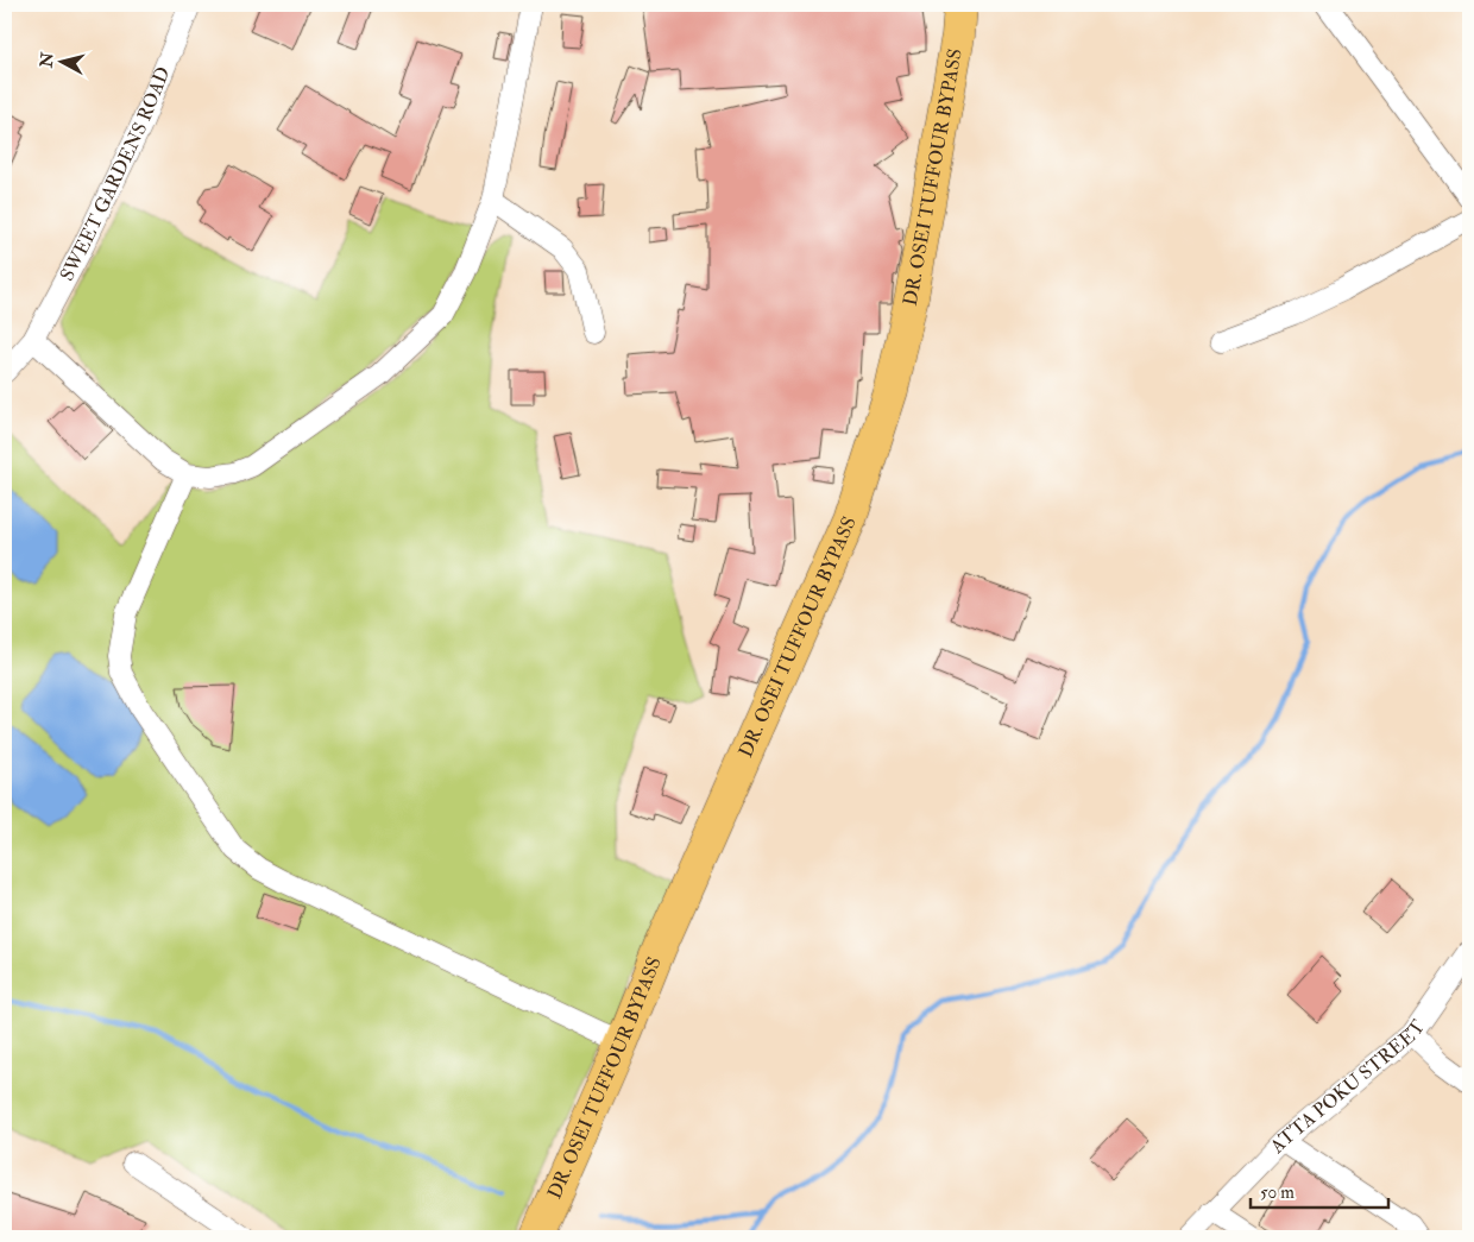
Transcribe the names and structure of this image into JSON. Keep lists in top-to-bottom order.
{
  "streets": {
    "highway": ["DR. OSEI TUFFOUR BYPASS"],
    "street": ["SWEET GARDENS ROAD", "ATTA POKU STREET"]
  },
  "scale_bar": "50 m",
  "north": "left"
}
